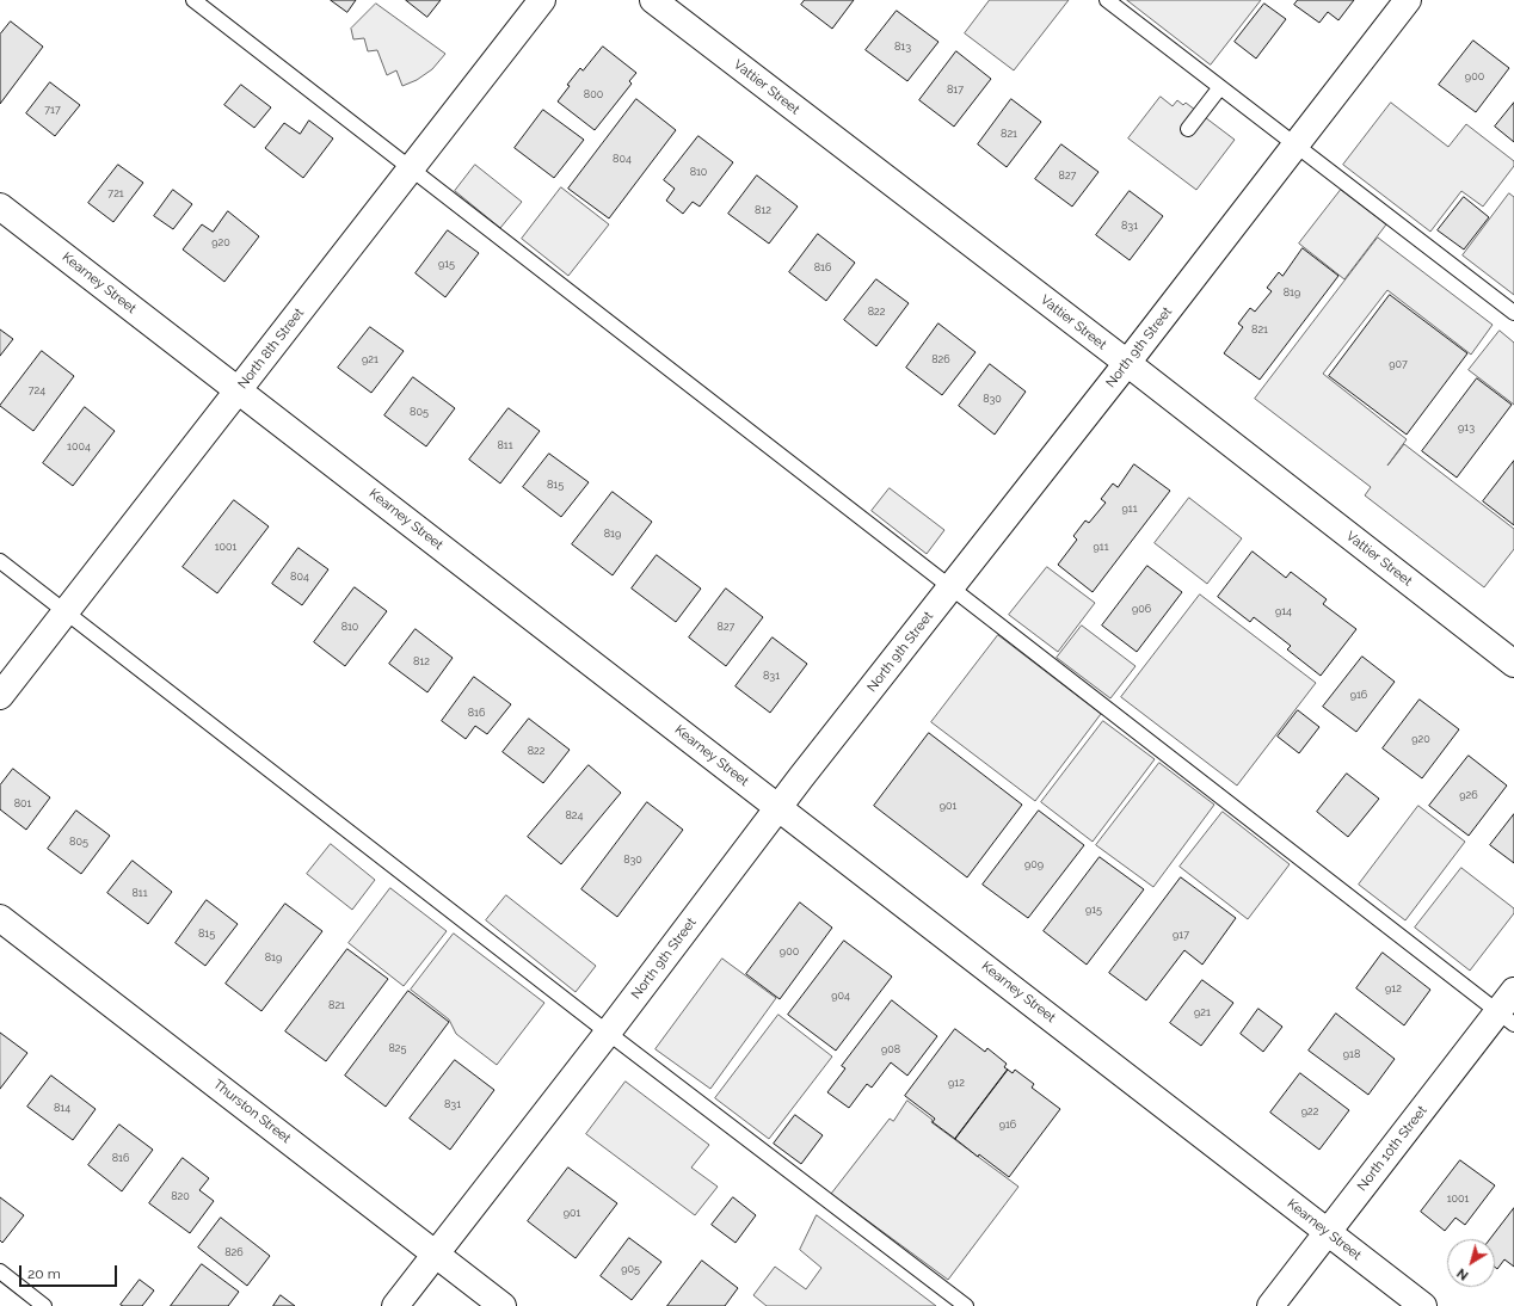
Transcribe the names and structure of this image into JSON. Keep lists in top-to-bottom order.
{
  "streets": {
    "street": [
      "Vattier Street",
      "Kearney Street",
      "North 9th Street",
      "North 8th Street",
      "Thurston Street",
      "North 10th Street"
    ]
  },
  "crossings": [
    ["Vattier Street", "North 9th Street"],
    ["Kearney Street", "North 9th Street"],
    ["Kearney Street", "North 8th Street"],
    ["Kearney Street", "North 10th Street"],
    ["North 9th Street", "Thurston Street"]
  ],
  "house_numbers": [
    "813",
    "900",
    "817",
    "800",
    "717",
    "821",
    "804",
    "810",
    "827",
    "721",
    "812",
    "831",
    "920",
    "915",
    "816",
    "819",
    "822",
    "821",
    "921",
    "826",
    "907",
    "724",
    "830",
    "805",
    "913",
    "811",
    "1004",
    "815",
    "911",
    "819",
    "1001",
    "911",
    "804",
    "906",
    "914",
    "810",
    "827",
    "812",
    "831",
    "916",
    "816",
    "920",
    "822",
    "926",
    "801",
    "901",
    "824",
    "805",
    "830",
    "909",
    "811",
    "915",
    "815",
    "917",
    "900",
    "819",
    "912",
    "904",
    "821",
    "921",
    "825",
    "908",
    "918",
    "912",
    "831",
    "814",
    "922",
    "916",
    "816",
    "820",
    "1001",
    "901",
    "826",
    "905"
  ],
  "scale_bar": "20 m",
  "north": "bottom left"
}
